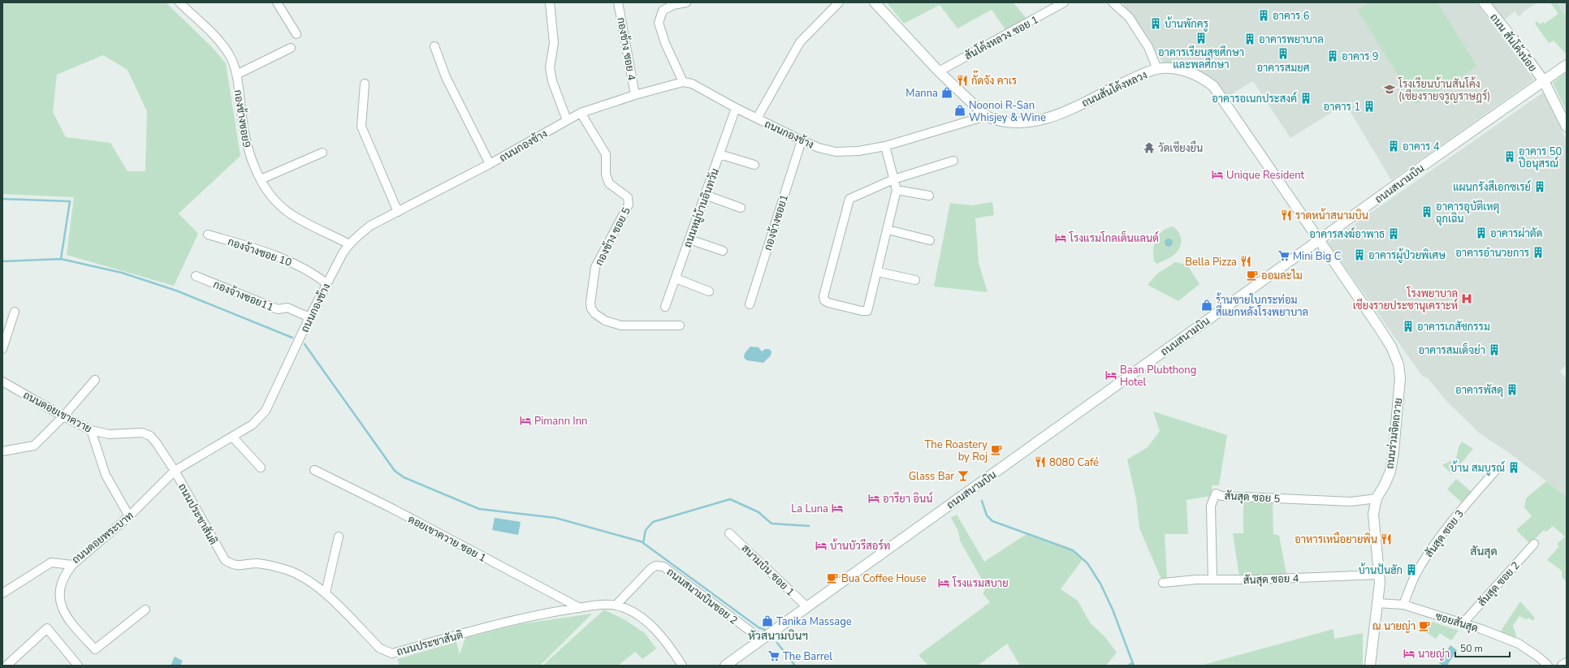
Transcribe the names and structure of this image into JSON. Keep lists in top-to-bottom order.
{
  "streets": {
    "street": [
      "สันโค้งหลวง ซอย 1",
      "ถนน สันโค้งน้อย",
      "กองช้าง ซอย 4",
      "ถนนสันโค้งหลวง",
      "กองช้างซอย9",
      "ถนนกองช้าง",
      "ถนนสนามบิน",
      "ถนนหมู่บ้านอินทวัน",
      "กองจ้างซอย1",
      "กองช้าง ซอย 5",
      "กองจ้างซอย 10",
      "กองจ้างซอย11",
      "ถนนดอยเขาควาย",
      "ถนนร่วมจิตถวาย",
      "สันสุด ซอย 5",
      "ถนนประชาสันติ",
      "สันสุด ซอย 3",
      "ถนนดอยพระบาท",
      "ดอยเขาควาย ซอย 1",
      "สนามบิน ซอย 1",
      "สันสุด ซอย 4",
      "สันสุด ซอย 2",
      "ถนนสนามบินซอย 2",
      "ซอยสันสุด"
    ]
  },
  "crossings": [
    ["สันโค้งหลวง ซอย 1", "ถนนสันโค้งหลวง"],
    ["ถนน สันโค้งน้อย", "ถนนสนามบิน"],
    ["กองช้าง ซอย 4", "ถนนกองช้าง"],
    ["ถนนสันโค้งหลวง", "ถนนกองช้าง"],
    ["ถนนสันโค้งหลวง", "ถนนสนามบิน"],
    ["ถนนสันโค้งหลวง", "ถนนร่วมจิตถวาย"],
    ["กองช้างซอย9", "ถนนกองช้าง"],
    ["ถนนกองช้าง", "ถนนหมู่บ้านอินทวัน"],
    ["ถนนกองช้าง", "กองจ้างซอย1"],
    ["ถนนกองช้าง", "กองช้าง ซอย 5"],
    ["ถนนกองช้าง", "กองจ้างซอย 10"],
    ["ถนนกองช้าง", "กองจ้างซอย11"],
    ["ถนนกองช้าง", "ถนนดอยเขาควาย"],
    ["ถนนกองช้าง", "ถนนประชาสันติ"],
    ["ถนนกองช้าง", "ถนนดอยพระบาท"],
    ["ถนนสนามบิน", "ถนนร่วมจิตถวาย"],
    ["ถนนสนามบิน", "สนามบิน ซอย 1"],
    ["ถนนสนามบิน", "ถนนสนามบินซอย 2"],
    ["ถนนดอยเขาควาย", "ถนนประชาสันติ"],
    ["ถนนดอยเขาควาย", "ถนนดอยพระบาท"],
    ["ถนนร่วมจิตถวาย", "สันสุด ซอย 5"],
    ["ถนนร่วมจิตถวาย", "สันสุด ซอย 4"],
    ["ถนนร่วมจิตถวาย", "ซอยสันสุด"],
    ["สันสุด ซอย 5", "สันสุด ซอย 4"],
    ["ถนนประชาสันติ", "ถนนดอยพระบาท"],
    ["ถนนประชาสันติ", "ดอยเขาควาย ซอย 1"],
    ["ถนนประชาสันติ", "ถนนสนามบินซอย 2"],
    ["สันสุด ซอย 3", "ซอยสันสุด"],
    ["สันสุด ซอย 2", "ซอยสันสุด"]
  ],
  "districts": ["สันสุด", "หัวสนามบินฯ"],
  "places": {
    "building": [
      "อาคาร 6",
      "บ้านพักครู",
      "อาคารเรียนสุขศึกษา และพลศึกษา",
      "อาคารพยาบาล",
      "อาคารสมยศ",
      "อาคาร 9",
      "อาคารอเนกประสงค์",
      "อาคาร 1",
      "อาคาร 4",
      "อาคาร 50 ปีอนุสรณ์",
      "แผนกรังสีเอกซเรย์",
      "อาคารอุบัติเหตุ ฉุกเฉิน",
      "อาคารผ่าตัด",
      "อาคารสงฆ์อาพาธ",
      "อาคารอำนวยการ",
      "อาคารผู้ป่วยพิเศษ",
      "อาคารเภสัชกรรม",
      "อาคารสมเด็จย่า",
      "อาคารพัสดุ",
      "บ้าน สมบูรณ์",
      "บ้านปันฮัก"
    ],
    "restaurant": [
      "กั๊ดจัง คาเร",
      "ราดหน้าสนามบิน",
      "Bella Pizza",
      "8080 Café",
      "อาหารเหนือยายพิน"
    ],
    "school or university": ["โรงเรียนบ้านสันโค้ง (เชียงรายจรูญราษฎร์)"],
    "shop": [
      "Manna",
      "Noonoi R-San Whisjey & Wine",
      "ร้านขายใบกระท่อม สี่แยกหลังโรงพยาบาล",
      "Tanika Massage"
    ],
    "temple": ["วัดเชียงยืน"],
    "hotel": [
      "Unique Resident",
      "โรงแรมโกลเด็นแลนด์",
      "Baan Plubthong Hotel",
      "Pimann Inn",
      "อารียา อินน์",
      "La Luna",
      "บ้านบัวรีสอร์ท",
      "โรงแรมสบาย",
      "นายญ่า"
    ],
    "supermarket": ["Mini Big C", "The Barrel"],
    "cafe": [
      "ออมละไม",
      "The Roastery by Roj",
      "Bua Coffee House",
      "ณ นายญ่า"
    ],
    "hospital": ["โรงพยาบาล เชียงรายประชานุเคราะห์"],
    "bar": ["Glass Bar"]
  },
  "scale_bar": "50 m"
}
